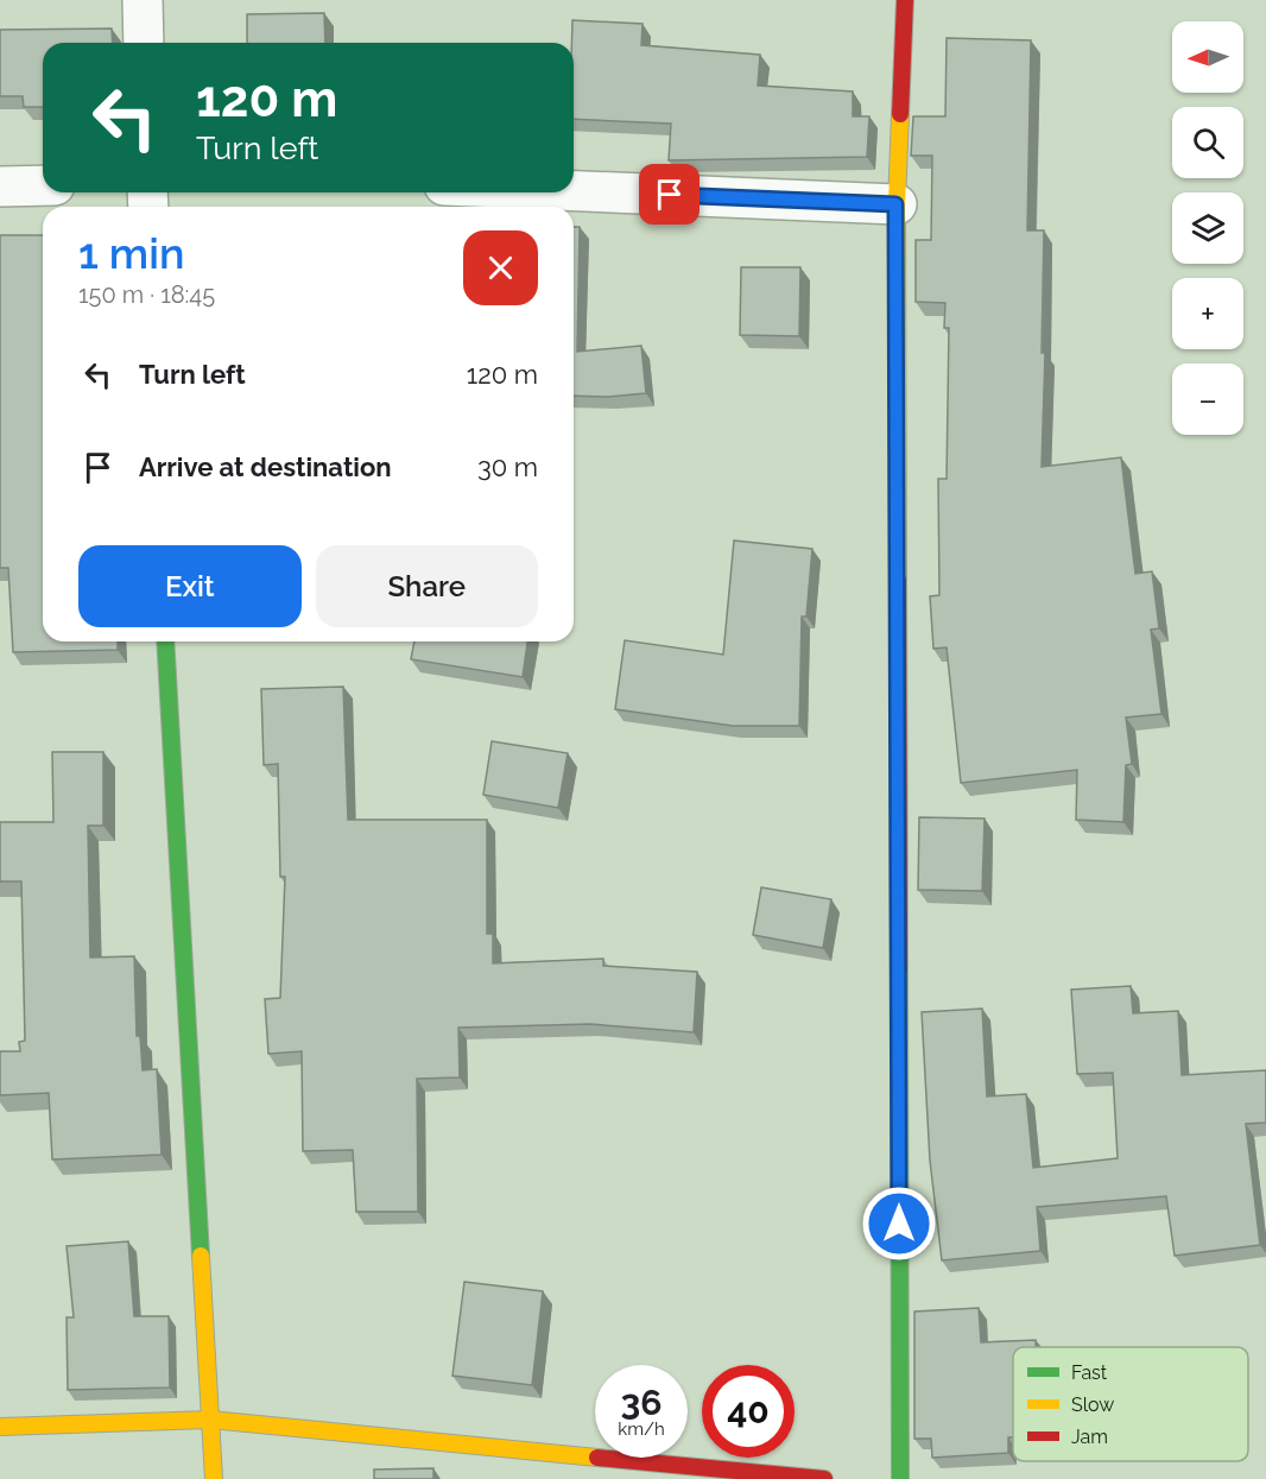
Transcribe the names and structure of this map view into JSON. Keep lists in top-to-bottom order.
{
  "legend": ["Fast", "Slow", "Jam"],
  "north": "left",
  "page": {
    "map_buttons": ["+", "−"],
    "turn": ["120 m", "Turn left"],
    "heading": ["1 min", "150 m · 18:45"],
    "list": [
      {
        "name": "Turn left",
        "value": "120 m"
      },
      {
        "name": "Arrive at destination",
        "value": "30 m"
      }
    ],
    "buttons": ["Exit", "Share"],
    "speed": "36 km/h",
    "limit": "40"
  }
}
